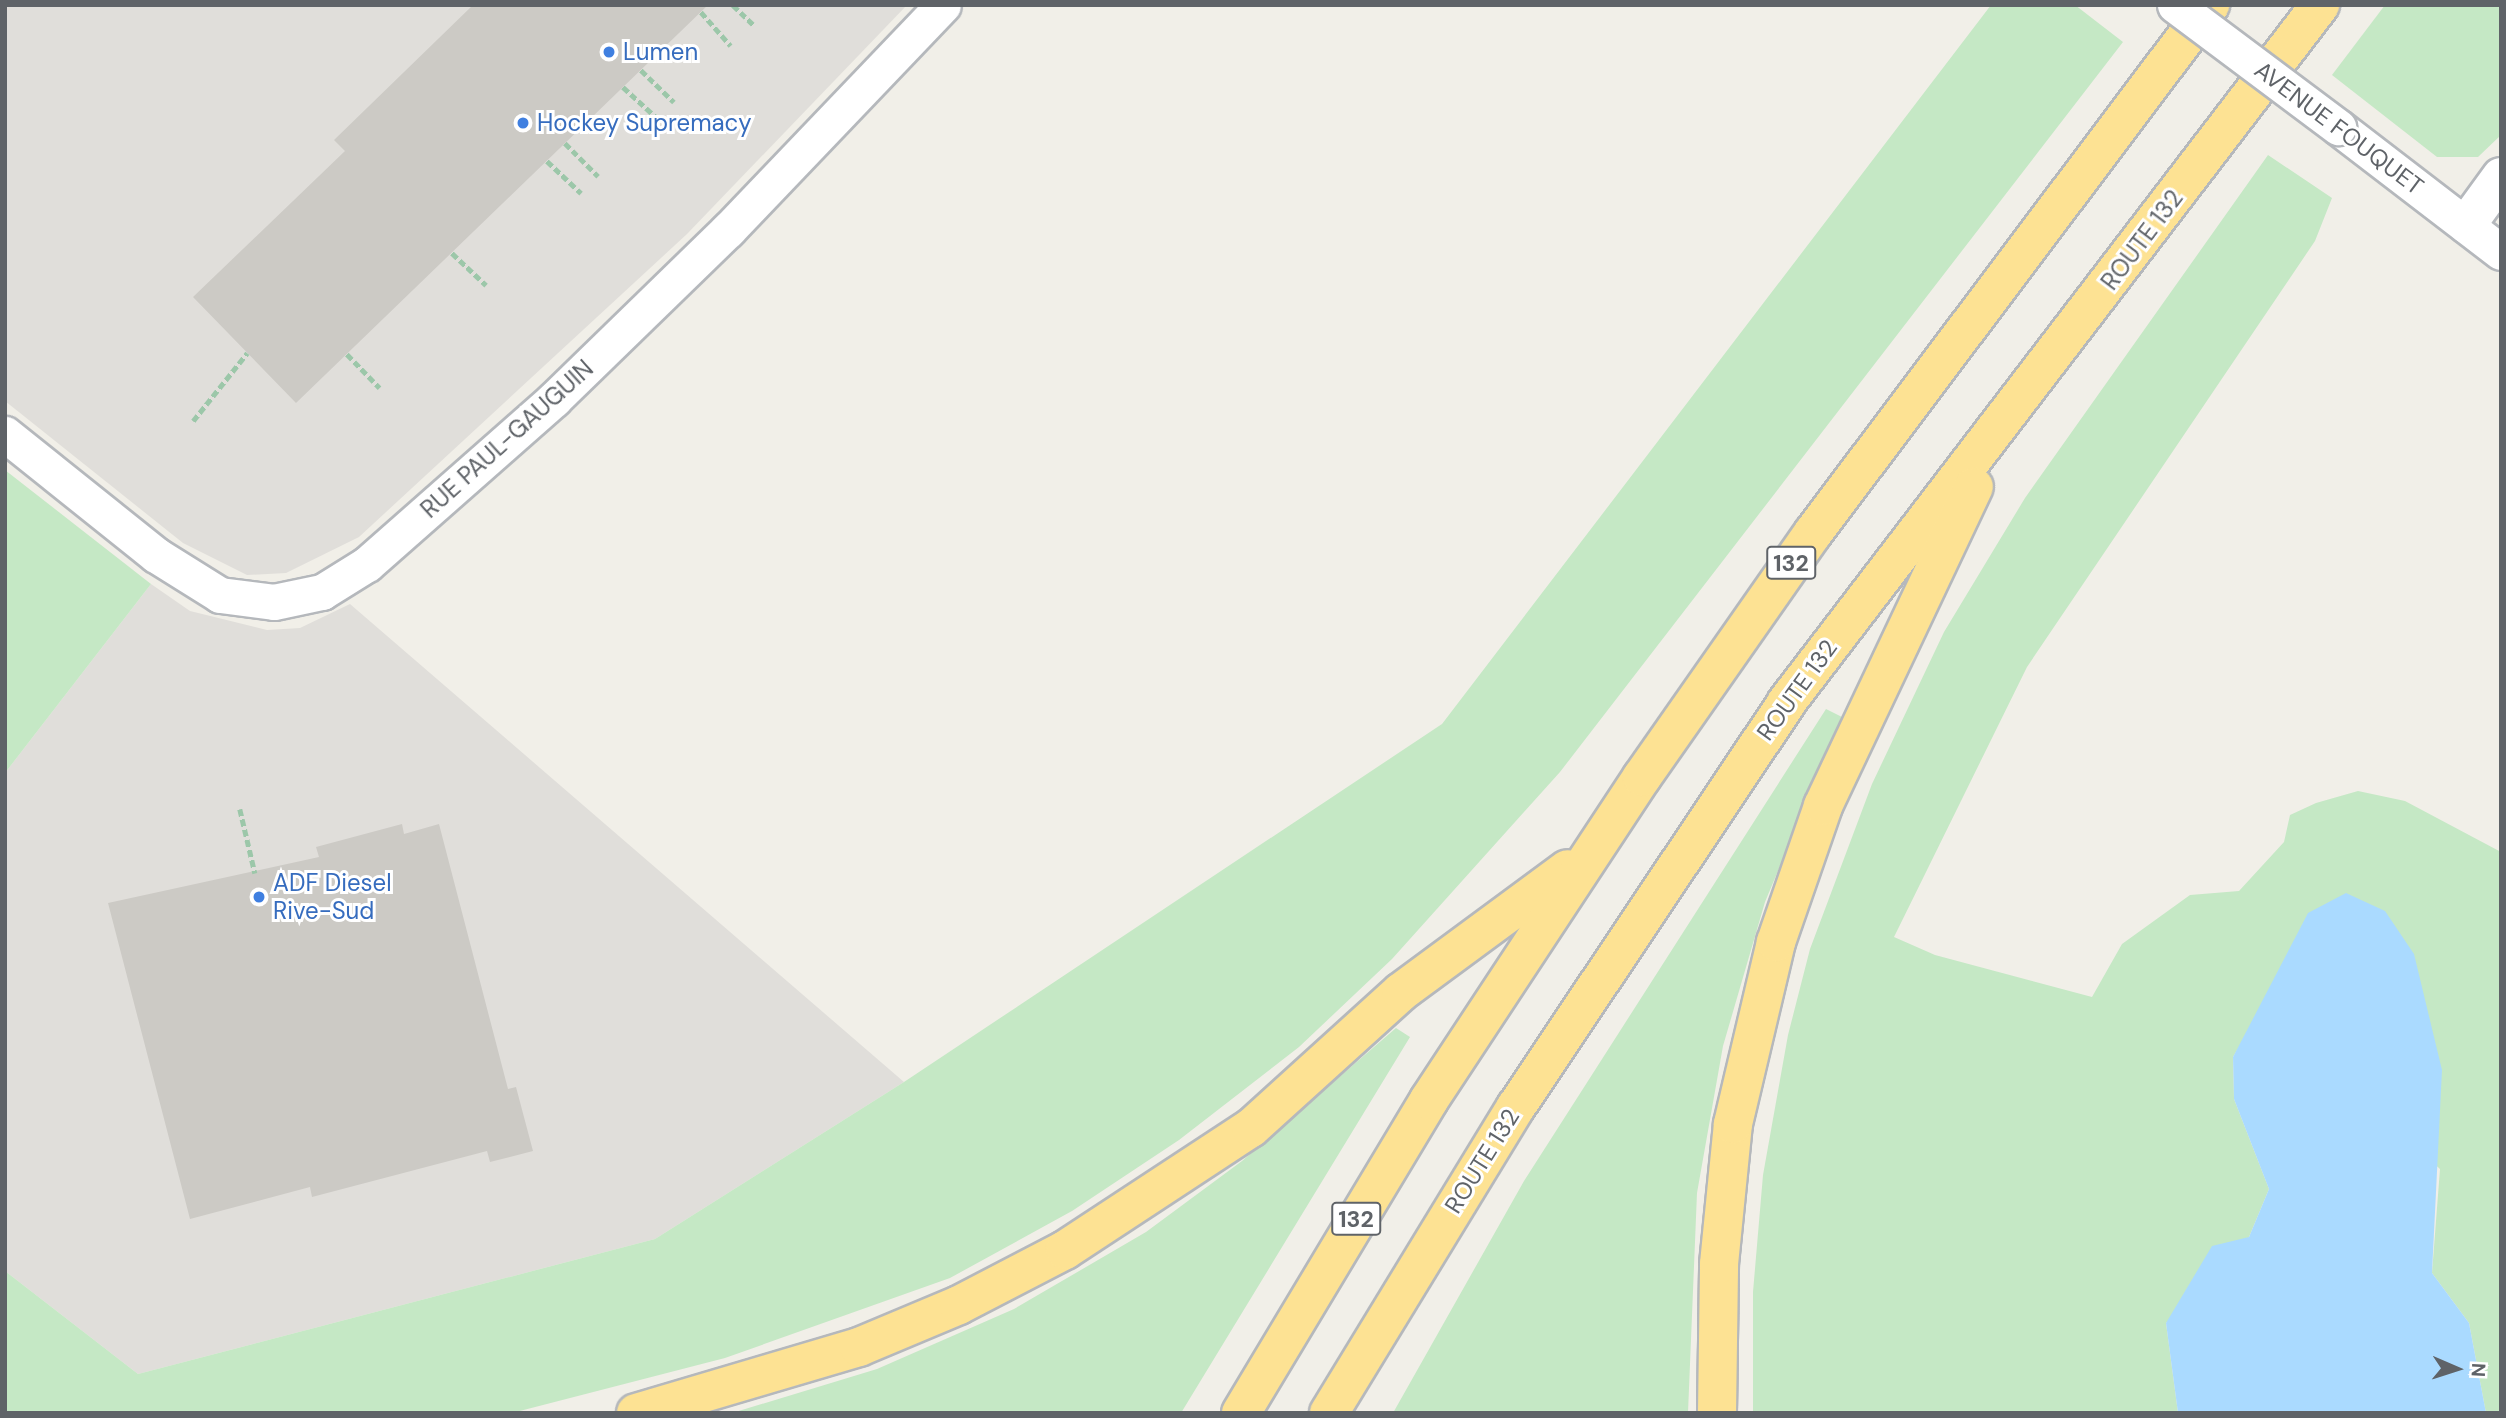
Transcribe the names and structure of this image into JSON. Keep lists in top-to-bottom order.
{
  "streets": {
    "highway": ["ROUTE 132", "132"],
    "street": ["AVENUE FOUQUET", "RUE PAUL-GAUGUIN"]
  },
  "places": ["Lumen", "Hockey Supremacy", "ADF Diesel Rive-Sud"],
  "north": "right"
}
